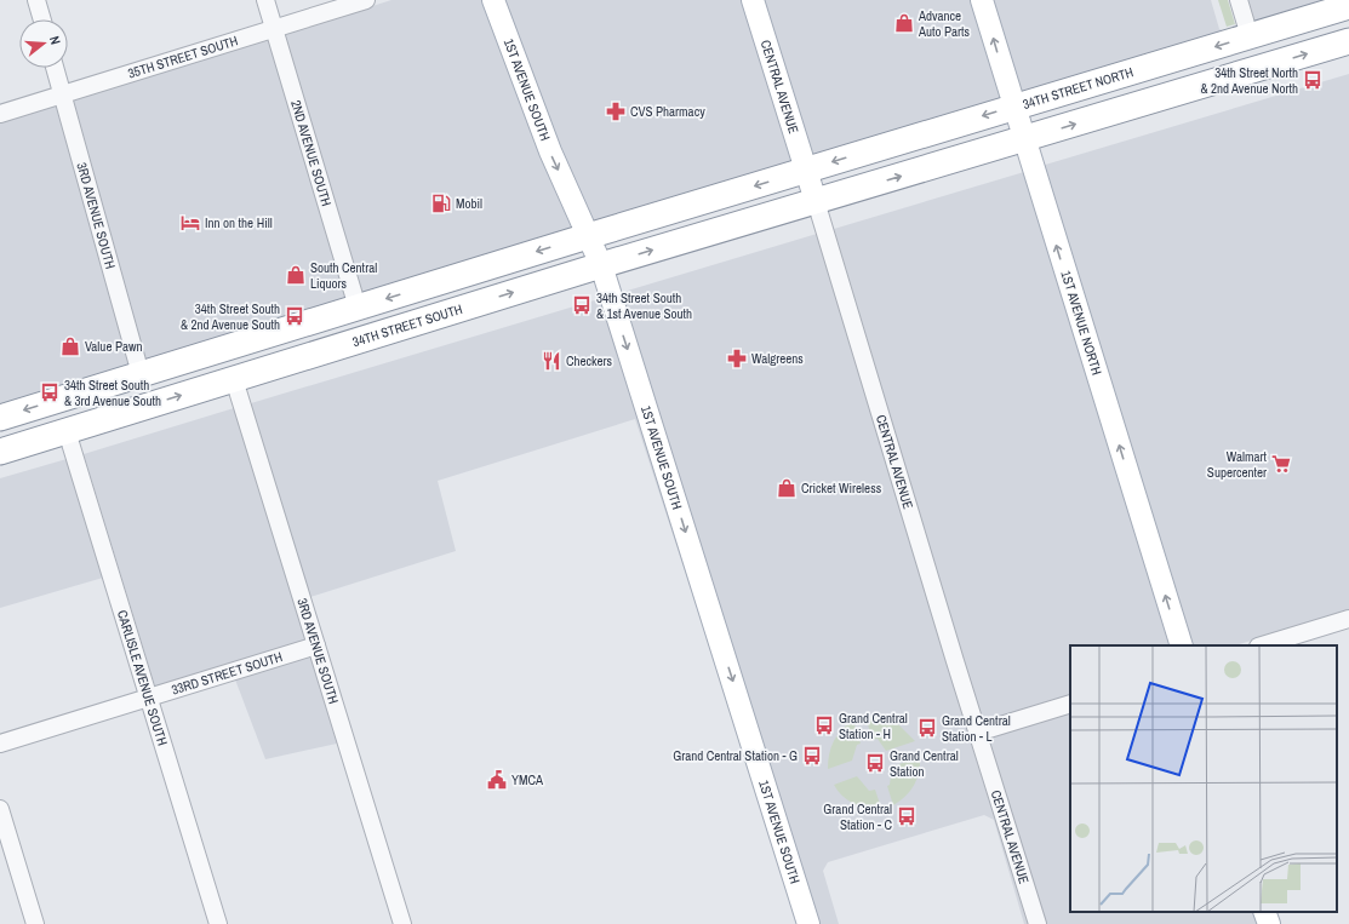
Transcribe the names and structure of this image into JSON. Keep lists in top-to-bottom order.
{
  "streets": {
    "highway": ["34TH STREET NORTH", "34TH STREET SOUTH"],
    "main road": ["CENTRAL AVENUE", "1ST AVENUE SOUTH", "1ST AVENUE NORTH"],
    "street": [
      "35TH STREET SOUTH",
      "2ND AVENUE SOUTH",
      "3RD AVENUE SOUTH",
      "33RD STREET SOUTH",
      "CARLISLE AVENUE SOUTH"
    ]
  },
  "crossings": [
    ["35TH STREET SOUTH", "2ND AVENUE SOUTH"],
    ["35TH STREET SOUTH", "3RD AVENUE SOUTH"],
    ["CENTRAL AVENUE", "34TH STREET NORTH"],
    ["CENTRAL AVENUE", "34TH STREET SOUTH"],
    ["34TH STREET NORTH", "1ST AVENUE NORTH"],
    ["1ST AVENUE SOUTH", "34TH STREET SOUTH"],
    ["3RD AVENUE SOUTH", "34TH STREET SOUTH"],
    ["3RD AVENUE SOUTH", "33RD STREET SOUTH"],
    ["34TH STREET SOUTH", "CARLISLE AVENUE SOUTH"],
    ["33RD STREET SOUTH", "CARLISLE AVENUE SOUTH"]
  ],
  "one_way": ["1ST AVENUE SOUTH", "1ST AVENUE NORTH"],
  "places": {
    "shop": [
      "Advance Auto Parts",
      "South Central Liquors",
      "Value Pawn",
      "Cricket Wireless"
    ],
    "bus stop": [
      "34th Street North & 2nd Avenue North",
      "34th Street South & 1st Avenue South",
      "34th Street South & 2nd Avenue South",
      "34th Street South & 3rd Avenue South",
      "Grand Central Station - H",
      "Grand Central Station - L",
      "Grand Central Station - G",
      "Grand Central Station",
      "Grand Central Station - C"
    ],
    "pharmacy": ["CVS Pharmacy", "Walgreens"],
    "fuel station": ["Mobil"],
    "hotel": ["Inn on the Hill"],
    "restaurant": ["Checkers"],
    "supermarket": ["Walmart Supercenter"],
    "public building": ["YMCA"]
  },
  "north": "right"
}
